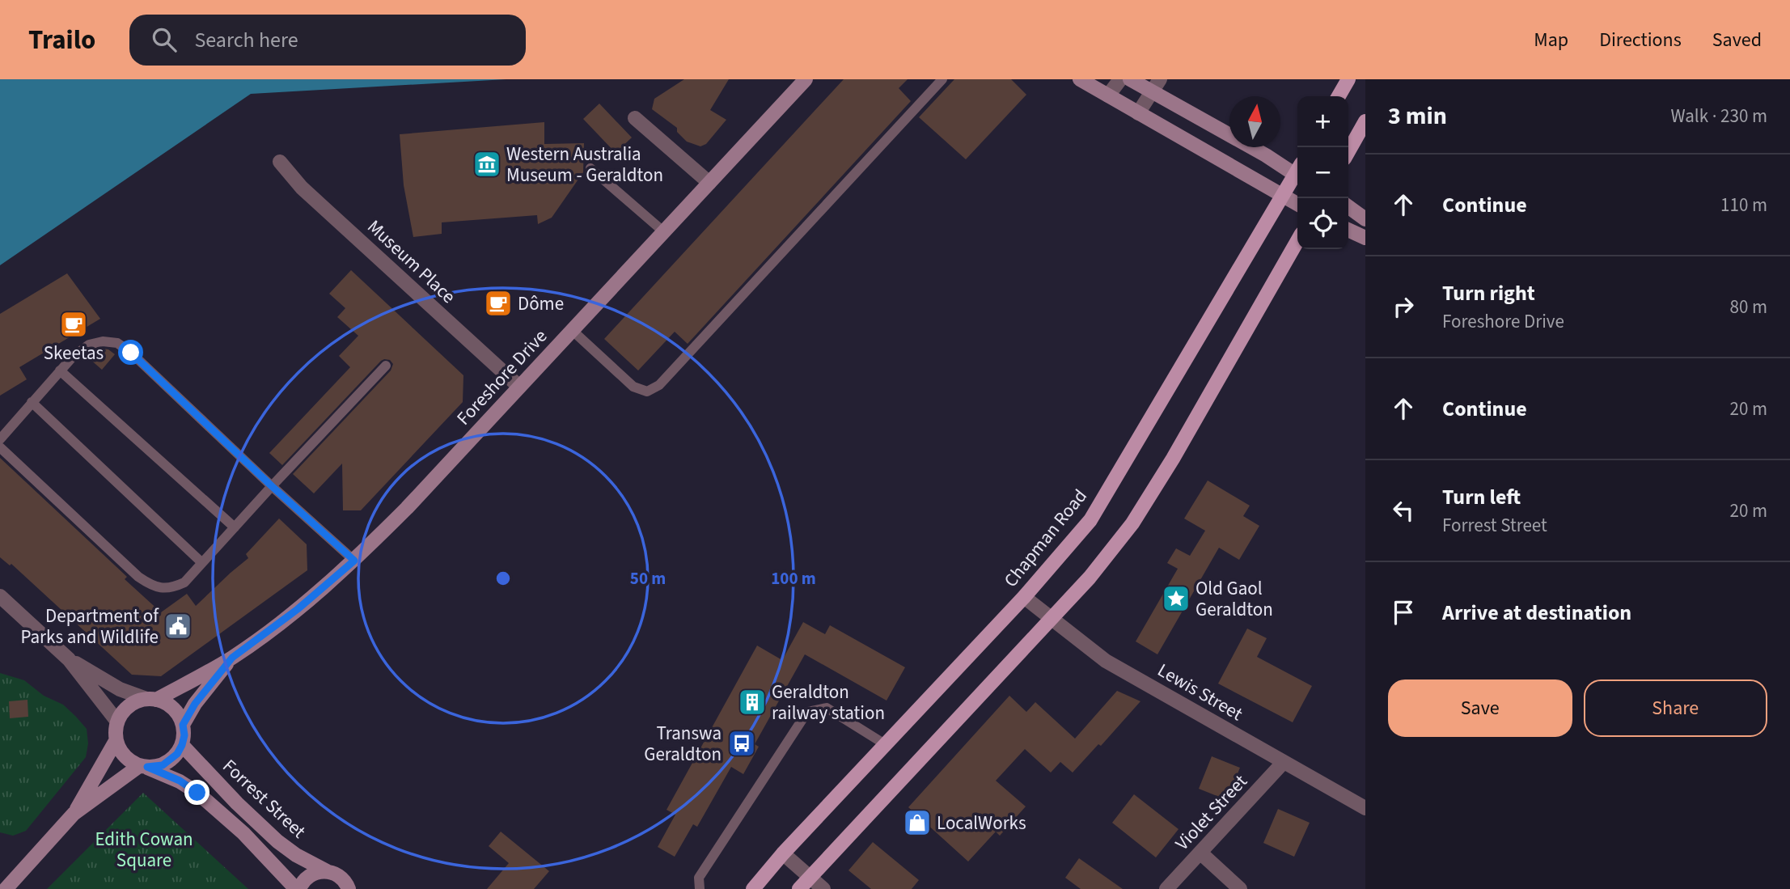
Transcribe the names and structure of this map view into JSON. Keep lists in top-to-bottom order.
{
  "streets": {
    "main road": ["Chapman Road"],
    "street": [
      "Museum Place",
      "Foreshore Drive",
      "Lewis Street",
      "Forrest Street",
      "Violet Street"
    ]
  },
  "crossings": [
    ["Museum Place", "Foreshore Drive"],
    ["Foreshore Drive", "Forrest Street"],
    ["Chapman Road", "Lewis Street"],
    ["Lewis Street", "Violet Street"]
  ],
  "parks": ["Edith Cowan Square"],
  "places": {
    "museum": ["Western Australia Museum - Geraldton"],
    "cafe": ["Dôme", "Skeetas"],
    "place": ["Old Gaol Geraldton"],
    "public building": ["Department of Parks and Wildlife"],
    "building": ["Geraldton railway station"],
    "bus stop": ["Transwa Geraldton"],
    "shop": ["LocalWorks"]
  },
  "north": "top",
  "page": {
    "header": "Trailo",
    "search": "Search here",
    "nav": ["Map", "Directions", "Saved"],
    "heading": ["3 min", "Walk · 230 m"],
    "map_buttons": ["+", "−"],
    "list": [
      ["Continue", "110 m"],
      ["Turn right", "Foreshore Drive", "80 m"],
      ["Continue", "20 m"],
      ["Turn left", "Forrest Street", "20 m"],
      "Arrive at destination"
    ],
    "buttons": ["Save", "Share"]
  },
  "rings": ["50 m", "100 m"]
}
